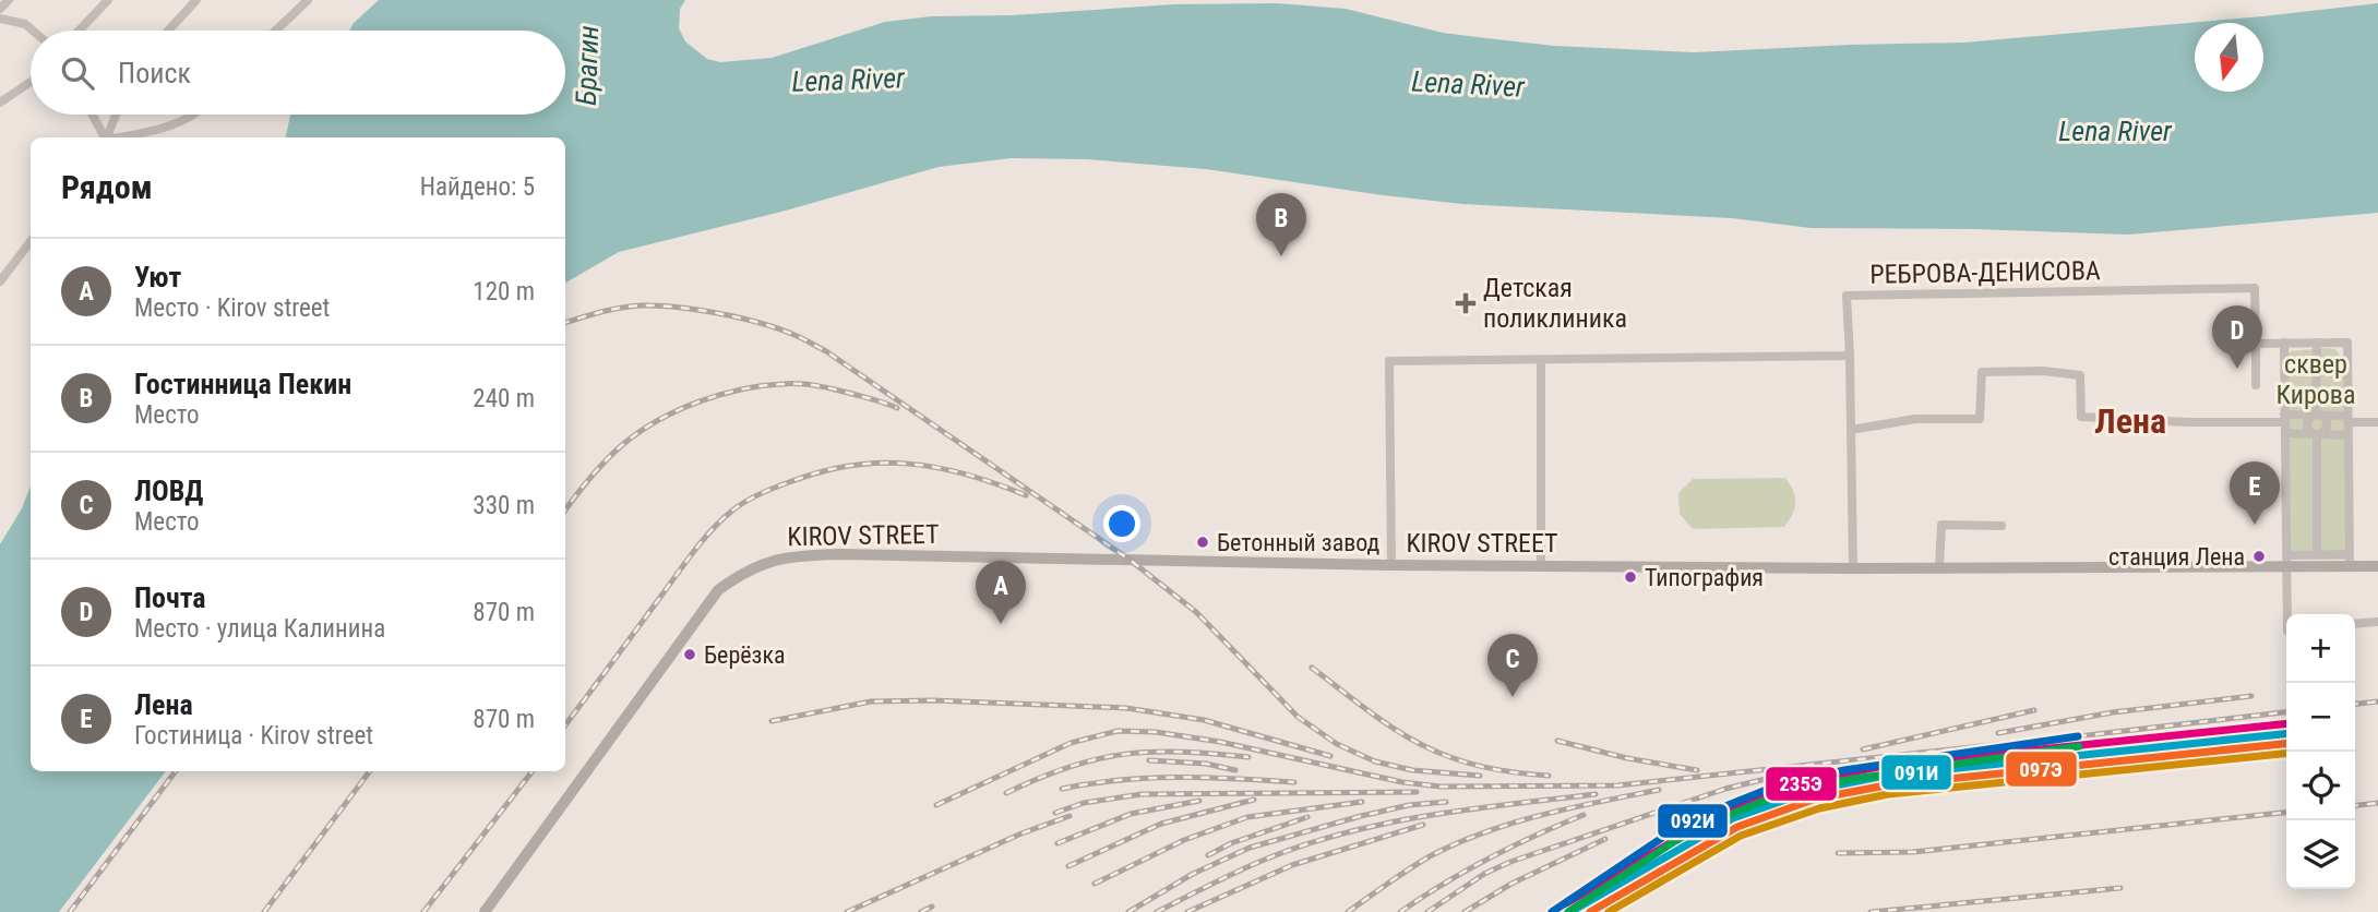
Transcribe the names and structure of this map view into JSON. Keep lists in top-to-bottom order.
{
  "streets": {
    "main road": ["KIROV STREET"],
    "street": ["РЕБРОВА-ДЕНИСОВА"]
  },
  "districts": ["Лена"],
  "water": ["Брагин", "Lena River"],
  "parks": ["сквер Кирова"],
  "places": {
    "health": ["Детская поликлиника"],
    "other": [
      "Бетонный завод",
      "станция Лена",
      "Типография",
      "Берёзка"
    ]
  },
  "lines": [
    "transit line 235Э",
    "transit line 091И",
    "transit line 092И",
    "transit line 097Э"
  ],
  "north": "bottom",
  "page": {
    "search": "Поиск",
    "heading": ["Рядом", "Найдено: 5"],
    "pins": [
      "B",
      "D",
      "E",
      "A",
      "C"
    ],
    "list": [
      {
        "mark": "A",
        "name": "Уют",
        "note": "Место · Kirov street",
        "value": "120 m"
      },
      {
        "mark": "B",
        "name": "Гостинница Пекин",
        "note": "Место",
        "value": "240 m"
      },
      {
        "mark": "C",
        "name": "ЛОВД",
        "note": "Место",
        "value": "330 m"
      },
      {
        "mark": "D",
        "name": "Почта",
        "note": "Место · улица Калинина",
        "value": "870 m"
      },
      {
        "mark": "E",
        "name": "Лена",
        "note": "Гостиница · Kirov street",
        "value": "870 m"
      }
    ],
    "map_buttons": ["+", "−"]
  }
}
